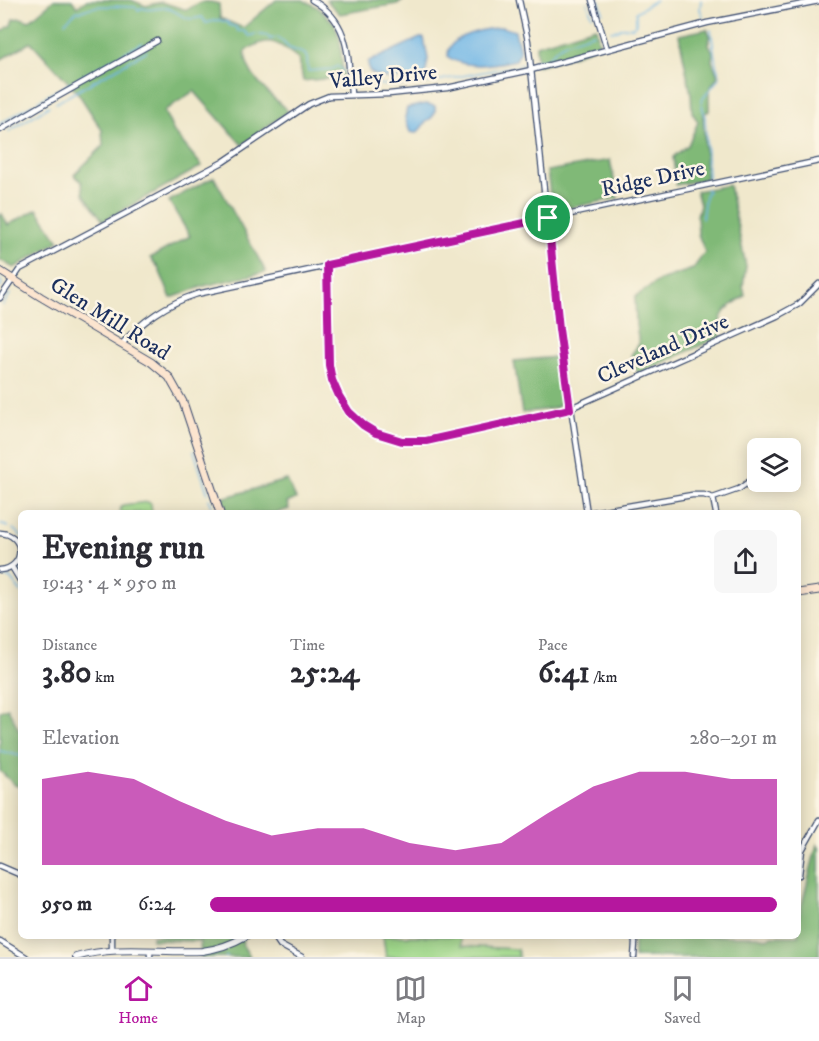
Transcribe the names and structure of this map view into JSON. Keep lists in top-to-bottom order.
{
  "streets": {
    "main road": ["Glen Mill Road"],
    "street": ["Valley Drive", "Ridge Drive", "Cleveland Drive"]
  },
  "crossings": [
    ["Valley Drive", "Glen Mill Road"],
    ["Ridge Drive", "Glen Mill Road"],
    ["Ridge Drive", "Cleveland Drive"]
  ],
  "page": {
    "heading": ["Evening run", "19:43 · 4 × 950 m"],
    "stats": [
      ["Distance", "3.80 km"],
      ["Time", "25:24"],
      ["Pace", "6:41 /km"]
    ],
    "chart": ["Elevation", "280–291 m"],
    "list": [
      {
        "name": "950 m",
        "note": "6:24"
      }
    ],
    "tabs": ["Home", "Map", "Saved"]
  }
}
